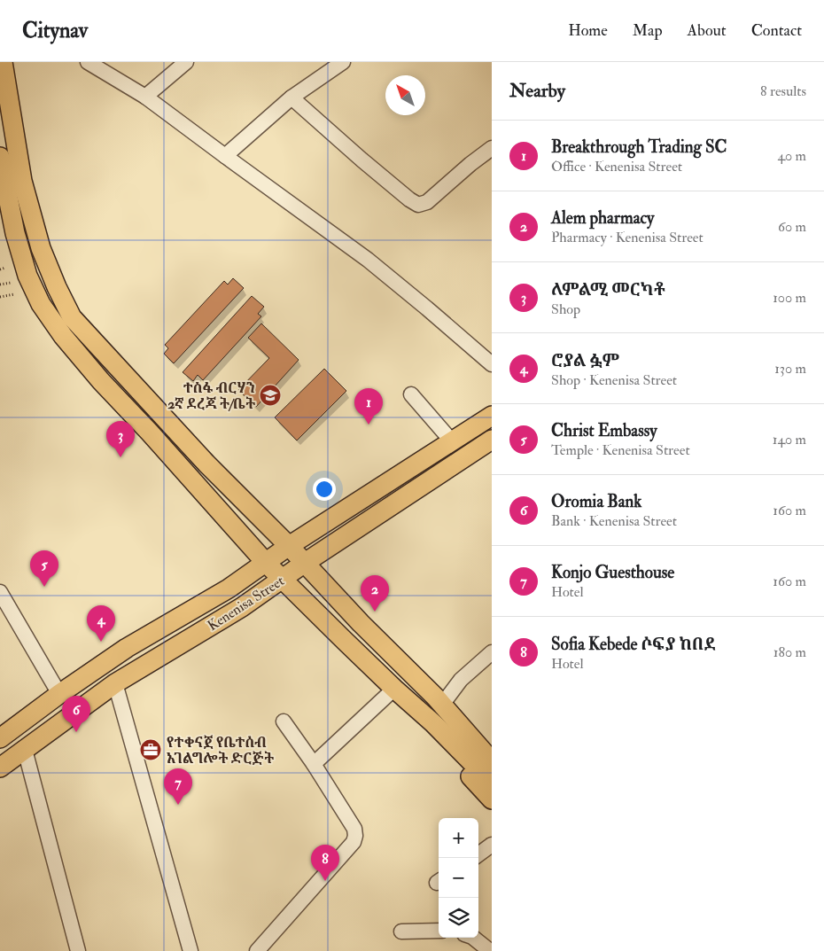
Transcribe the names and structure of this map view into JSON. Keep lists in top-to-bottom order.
{
  "streets": {
    "main road": ["Kenenisa Street"]
  },
  "places": {
    "school or university": ["ተስፋ ብርሃን 2ኛ ደረጃ ት/ቤት"],
    "office": ["የተቀናጀ የቤተሰብ አገልግሎት ድርጅት"]
  },
  "north": "top left",
  "page": {
    "header": "Citynav",
    "nav": [
      "Home",
      "Map",
      "About",
      "Contact"
    ],
    "heading": ["Nearby", "8 results"],
    "list": [
      {
        "mark": "1",
        "name": "Breakthrough Trading SC",
        "note": "Office · Kenenisa Street",
        "value": "40 m"
      },
      {
        "mark": "2",
        "name": "Alem pharmacy",
        "note": "Pharmacy · Kenenisa Street",
        "value": "60 m"
      },
      {
        "mark": "3",
        "name": "ለምልሚ መርካቶ",
        "note": "Shop",
        "value": "100 m"
      },
      {
        "mark": "4",
        "name": "ሮያል ፏም",
        "note": "Shop · Kenenisa Street",
        "value": "130 m"
      },
      {
        "mark": "5",
        "name": "Christ Embassy",
        "note": "Temple · Kenenisa Street",
        "value": "140 m"
      },
      {
        "mark": "6",
        "name": "Oromia Bank",
        "note": "Bank · Kenenisa Street",
        "value": "160 m"
      },
      {
        "mark": "7",
        "name": "Konjo Guesthouse",
        "note": "Hotel",
        "value": "160 m"
      },
      {
        "mark": "8",
        "name": "Sofia Kebede ሶፍያ ከበደ",
        "note": "Hotel",
        "value": "180 m"
      }
    ],
    "pins": [
      "1",
      "3",
      "5",
      "2",
      "4",
      "6",
      "7",
      "8"
    ],
    "map_buttons": ["+", "−"]
  }
}
